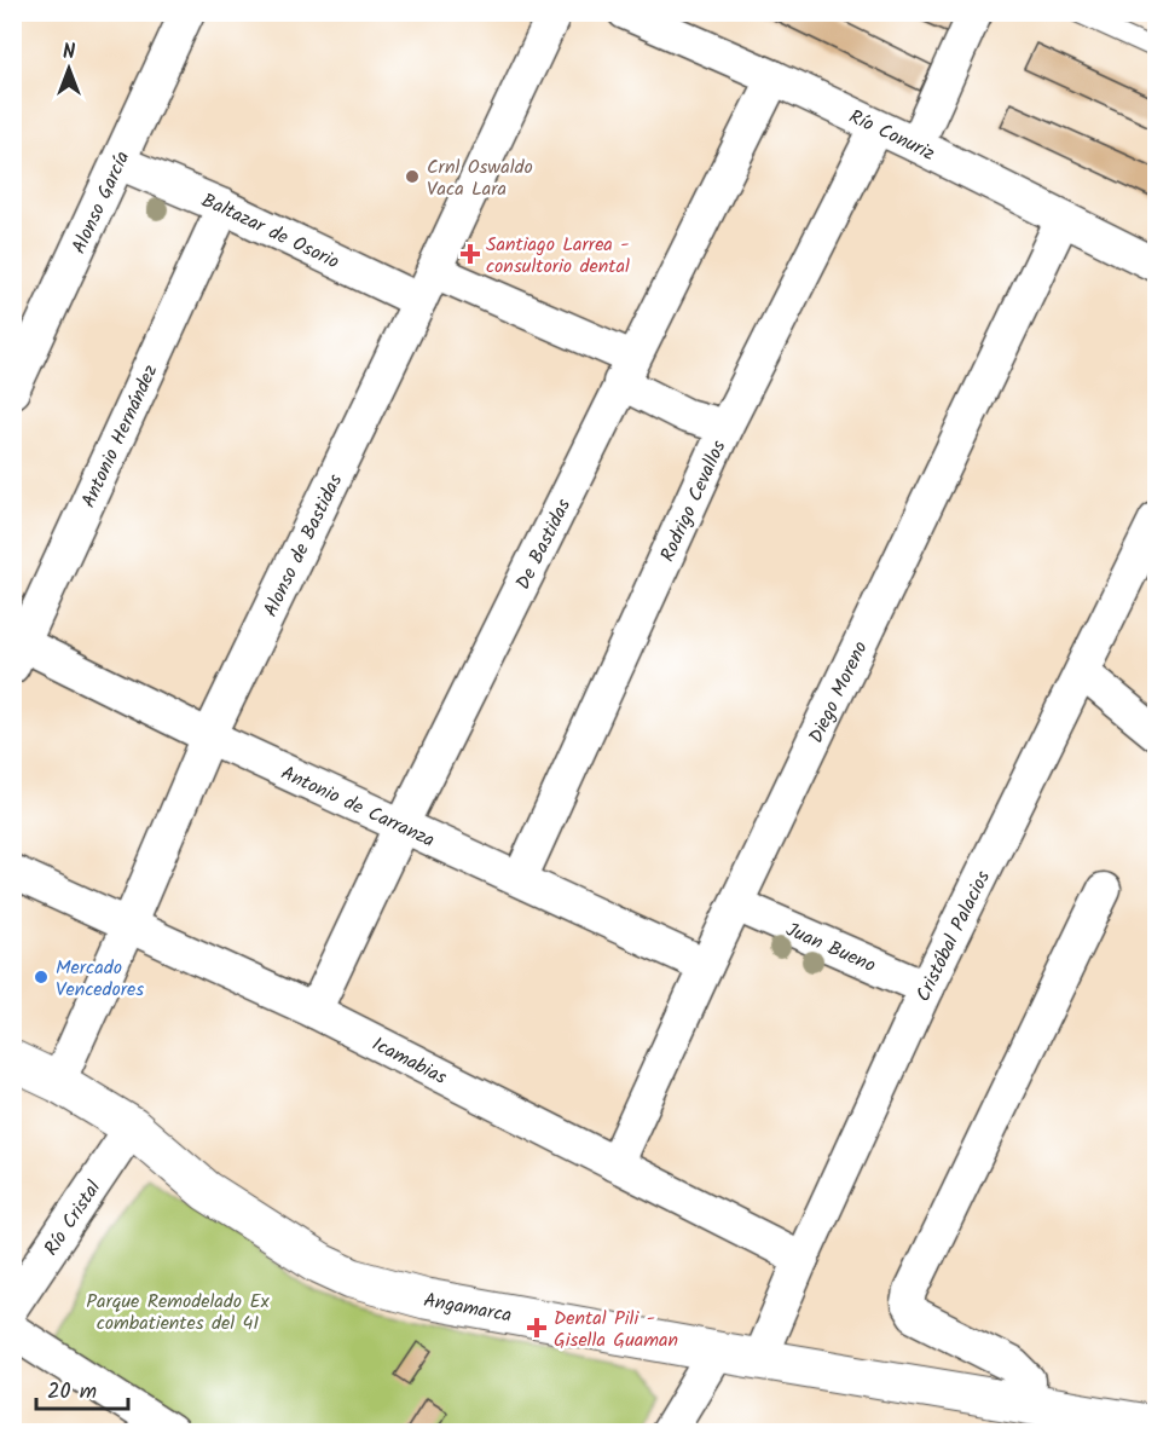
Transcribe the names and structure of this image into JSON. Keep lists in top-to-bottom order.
{
  "streets": {
    "street": [
      "Río Conuriz",
      "Alonso García",
      "Baltazar de Osorio",
      "Antonio Hernández",
      "Rodrigo Cevallos",
      "De Bastidas",
      "Alonso de Bastidas",
      "Diego Moreno",
      "Antonio de Carranza",
      "Cristóbal Palacios",
      "Juan Bueno",
      "Icamabias",
      "Río Cristal",
      "Angamarca"
    ]
  },
  "crossings": [
    ["Río Conuriz", "Rodrigo Cevallos"],
    ["Río Conuriz", "De Bastidas"],
    ["Río Conuriz", "Diego Moreno"],
    ["Alonso García", "Baltazar de Osorio"],
    ["Baltazar de Osorio", "Antonio Hernández"],
    ["Baltazar de Osorio", "Alonso de Bastidas"],
    ["Antonio Hernández", "Antonio de Carranza"],
    ["Rodrigo Cevallos", "Antonio de Carranza"],
    ["De Bastidas", "Antonio de Carranza"],
    ["De Bastidas", "Icamabias"],
    ["Alonso de Bastidas", "Antonio de Carranza"],
    ["Alonso de Bastidas", "Icamabias"],
    ["Alonso de Bastidas", "Angamarca"],
    ["Diego Moreno", "Antonio de Carranza"],
    ["Diego Moreno", "Juan Bueno"],
    ["Diego Moreno", "Icamabias"],
    ["Cristóbal Palacios", "Juan Bueno"],
    ["Cristóbal Palacios", "Icamabias"],
    ["Cristóbal Palacios", "Angamarca"],
    ["Río Cristal", "Angamarca"]
  ],
  "parks": ["Parque Remodelado Ex combatientes del 41"],
  "places": {
    "other": ["Crnl Oswaldo Vaca Lara", "Mercado Vencedores"],
    "health": ["Santiago Larrea - consultorio dental", "Dental Pili - Gisella Guaman"]
  },
  "scale_bar": "20 m",
  "north": "top"
}
